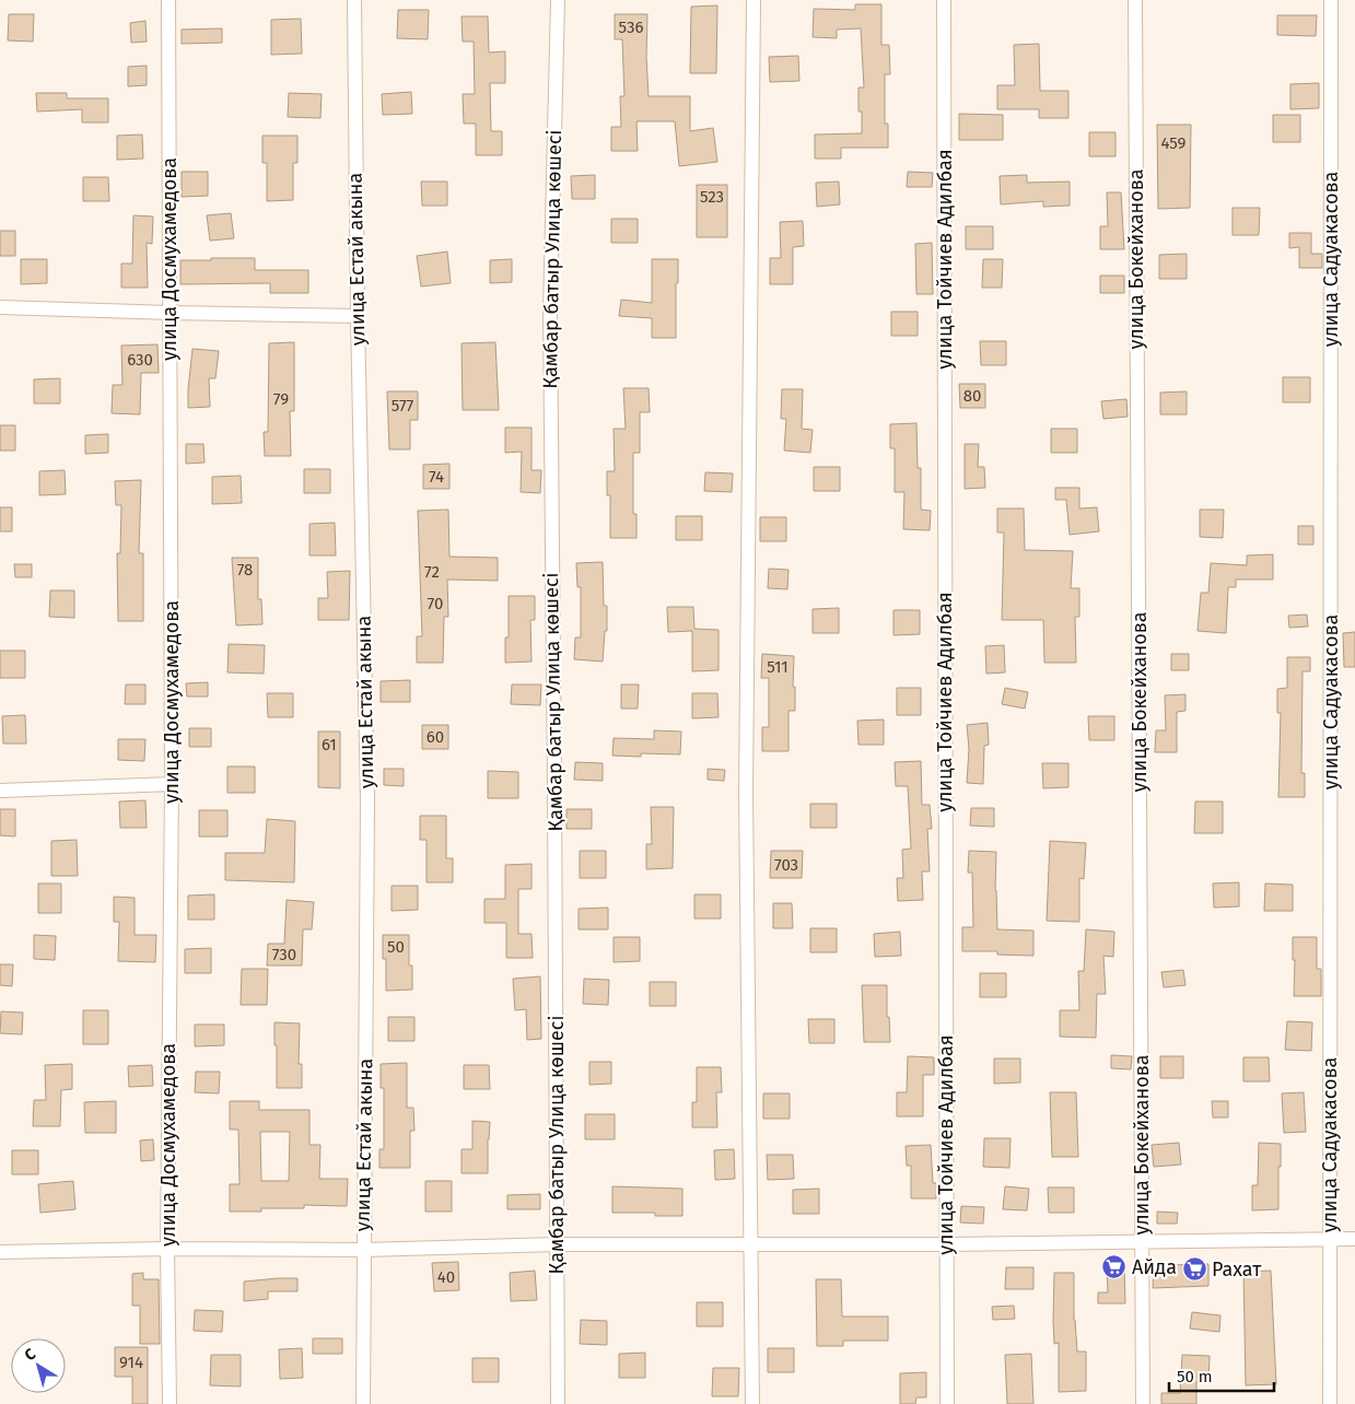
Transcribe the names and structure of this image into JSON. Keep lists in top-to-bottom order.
{
  "streets": {
    "street": [
      "улица Досмухамедова",
      "улица Естай акына",
      "Қамбар батыр Улица көшесі",
      "улица Тойчиев Адилбая",
      "улица Бокейханова",
      "улица Садуакасова"
    ]
  },
  "places": {
    "supermarket": ["Айда", "Рахат"]
  },
  "house_numbers": [
    "536",
    "459",
    "523",
    "630",
    "80",
    "79",
    "577",
    "74",
    "78",
    "72",
    "70",
    "511",
    "60",
    "61",
    "703",
    "50",
    "730",
    "40",
    "914"
  ],
  "scale_bar": "50 m",
  "north": "top left"
}
